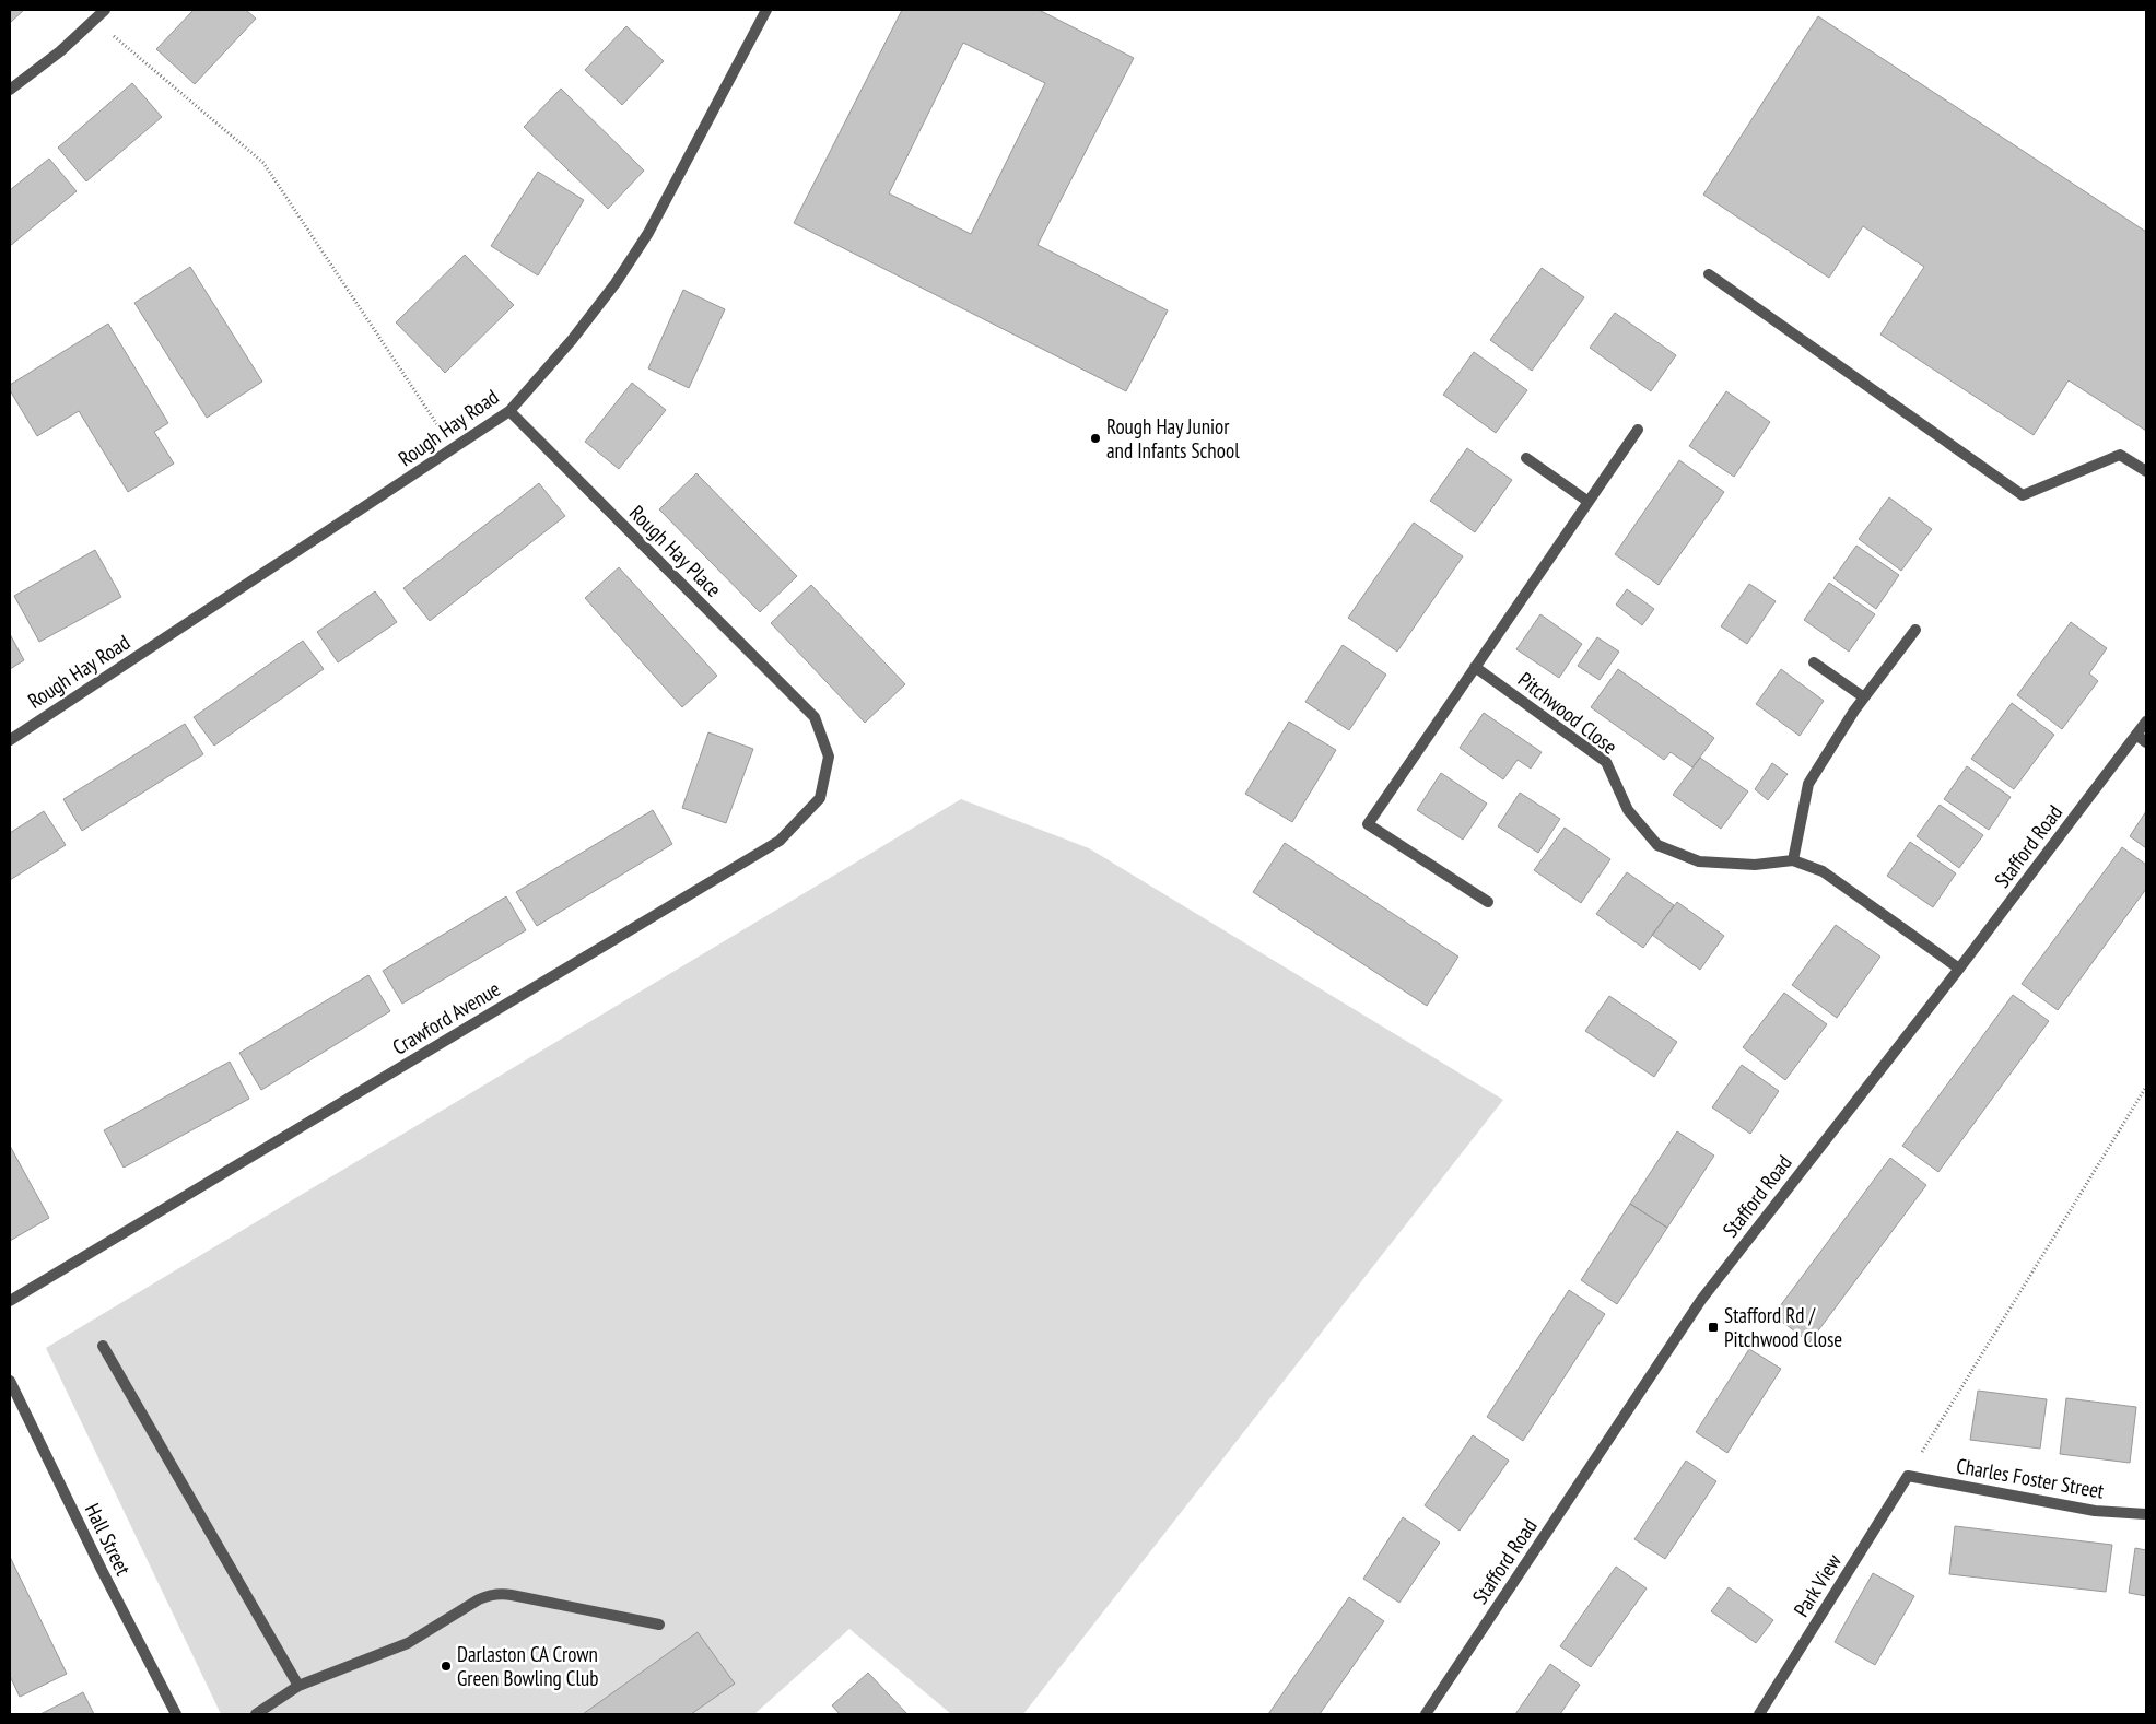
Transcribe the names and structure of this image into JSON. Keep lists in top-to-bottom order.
{
  "streets": {
    "street": [
      "Rough Hay Road",
      "Rough Hay Place",
      "Pitchwood Close",
      "Stafford Road",
      "Crawford Avenue",
      "Charles Foster Street",
      "Hall Street",
      "Park View"
    ]
  },
  "crossings": [
    ["Rough Hay Road", "Rough Hay Place"],
    ["Rough Hay Place", "Crawford Avenue"],
    ["Pitchwood Close", "Stafford Road"],
    ["Charles Foster Street", "Park View"]
  ],
  "places": {
    "other": ["Rough Hay Junior and Infants School", "Darlaston CA Crown Green Bowling Club"],
    "transit": ["Stafford Rd / Pitchwood Close"]
  }
}
